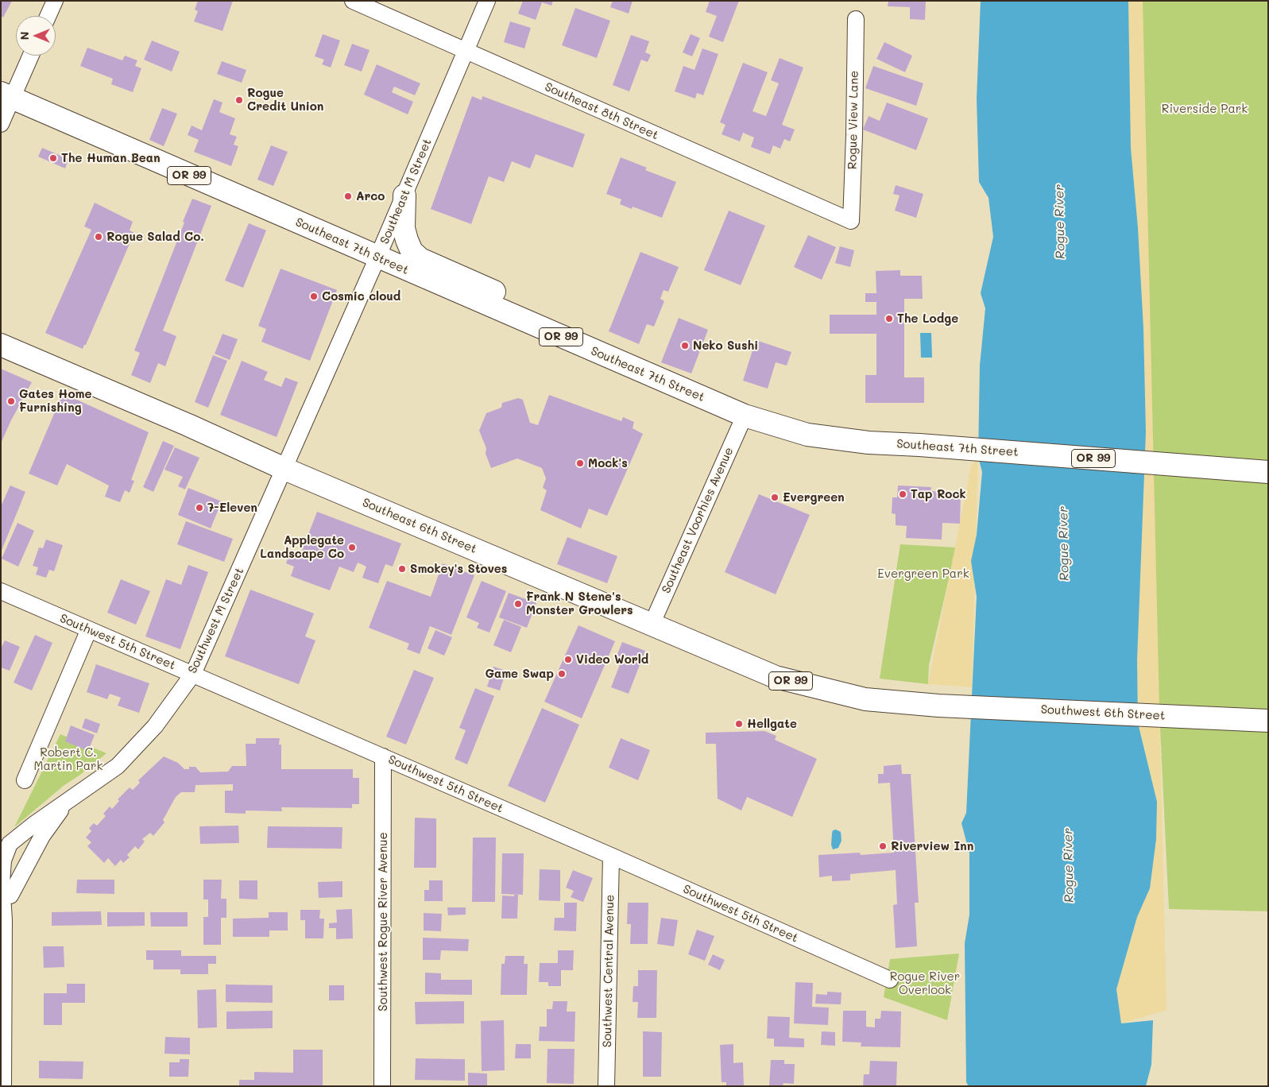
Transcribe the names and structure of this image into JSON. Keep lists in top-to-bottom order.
{
  "streets": {
    "highway": [
      "OR 99",
      "Southeast 7th Street",
      "Southeast 6th Street",
      "Southwest 6th Street"
    ],
    "street": [
      "Southeast 8th Street",
      "Rogue View Lane",
      "Southeast M Street",
      "Southeast Voorhies Avenue",
      "Southwest M Street",
      "Southwest 5th Street",
      "Southwest Rogue River Avenue",
      "Southwest Central Avenue"
    ]
  },
  "crossings": [
    ["Southeast 8th Street", "Rogue View Lane"],
    ["Southeast 8th Street", "Southeast M Street"],
    ["Southeast M Street", "Southeast 7th Street"],
    ["Southeast M Street", "Southeast 6th Street"],
    ["Southeast M Street", "Southwest M Street"],
    ["Southeast 7th Street", "Southeast Voorhies Avenue"],
    ["Southeast Voorhies Avenue", "Southeast 6th Street"],
    ["Southeast 6th Street", "Southwest M Street"],
    ["Southeast 6th Street", "Southwest 6th Street"],
    ["Southwest M Street", "Southwest 5th Street"],
    ["Southwest 5th Street", "Southwest Rogue River Avenue"],
    ["Southwest 5th Street", "Southwest Central Avenue"]
  ],
  "water": ["Rogue River"],
  "parks": [
    "Riverside Park",
    "Evergreen Park",
    "Robert C. Martin Park",
    "Rogue River Overlook"
  ],
  "places": [
    "Rogue Credit Union",
    "The Human Bean",
    "Arco",
    "Rogue Salad Co.",
    "Cosmic cloud",
    "The Lodge",
    "Neko Sushi",
    "Gates Home Furnishing",
    "Mock's",
    "Tap Rock",
    "Evergreen",
    "7-Eleven",
    "Applegate Landscape Co",
    "Smokey's Stoves",
    "Frank N Stene's Monster Growlers",
    "Video World",
    "Game Swap",
    "Hellgate",
    "Riverview Inn"
  ],
  "north": "left"
}
